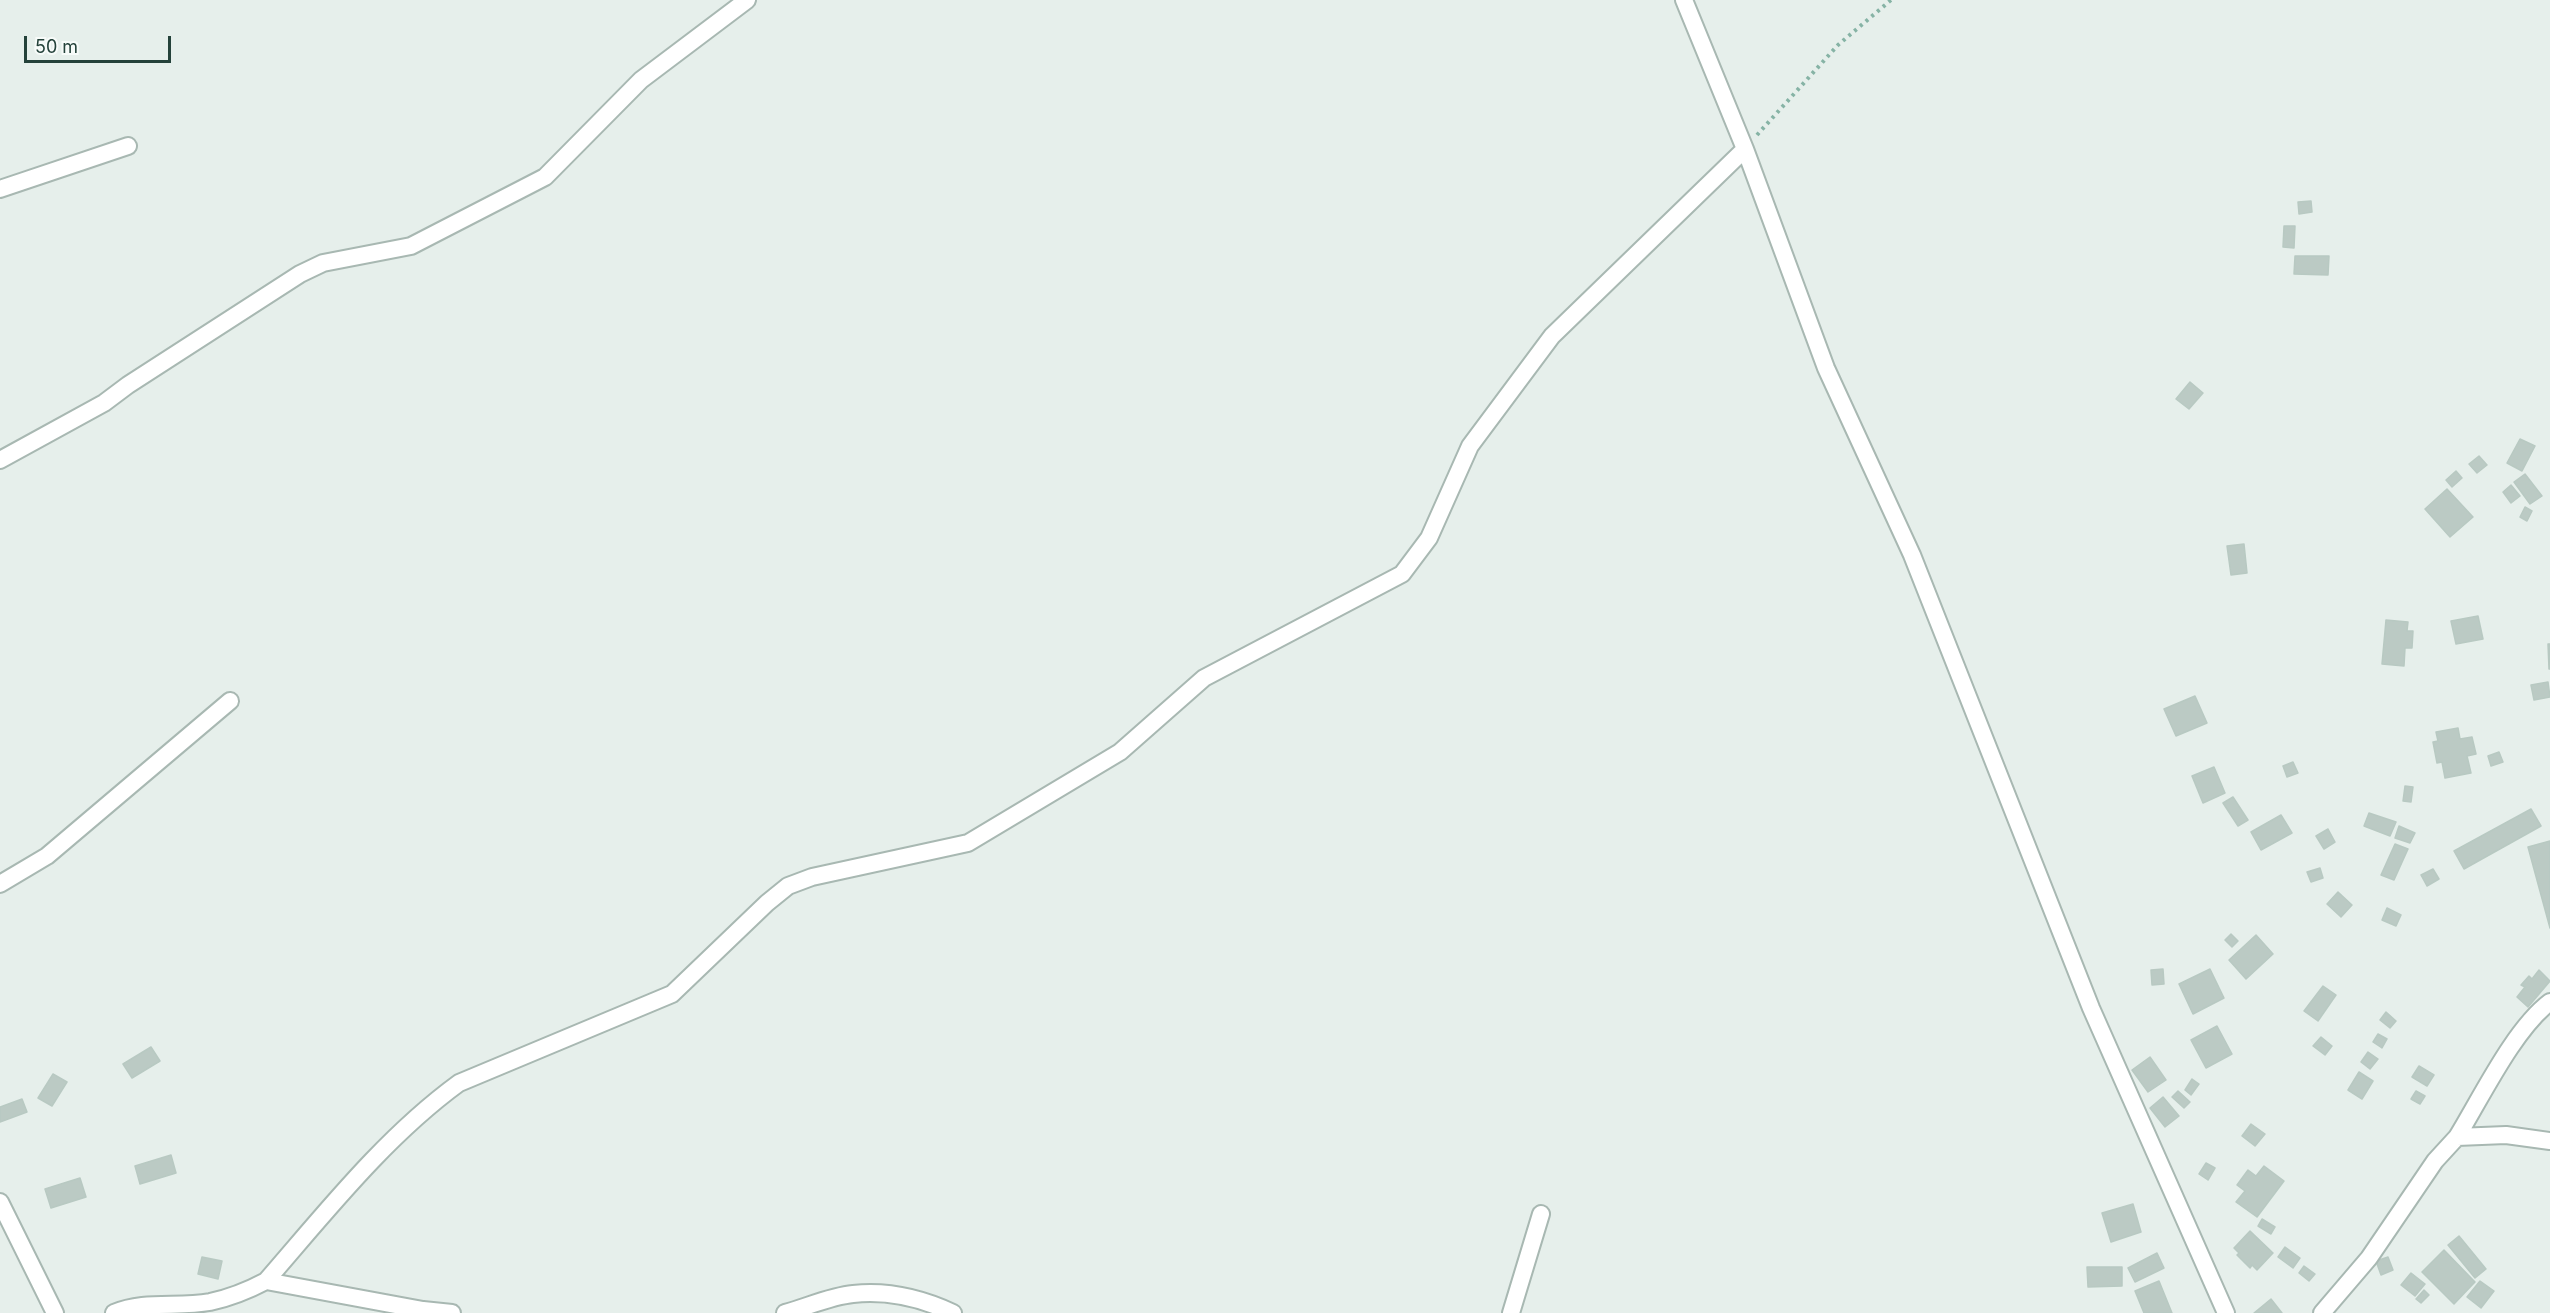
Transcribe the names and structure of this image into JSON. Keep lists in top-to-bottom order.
{
  "scale_bar": "50 m"
}
